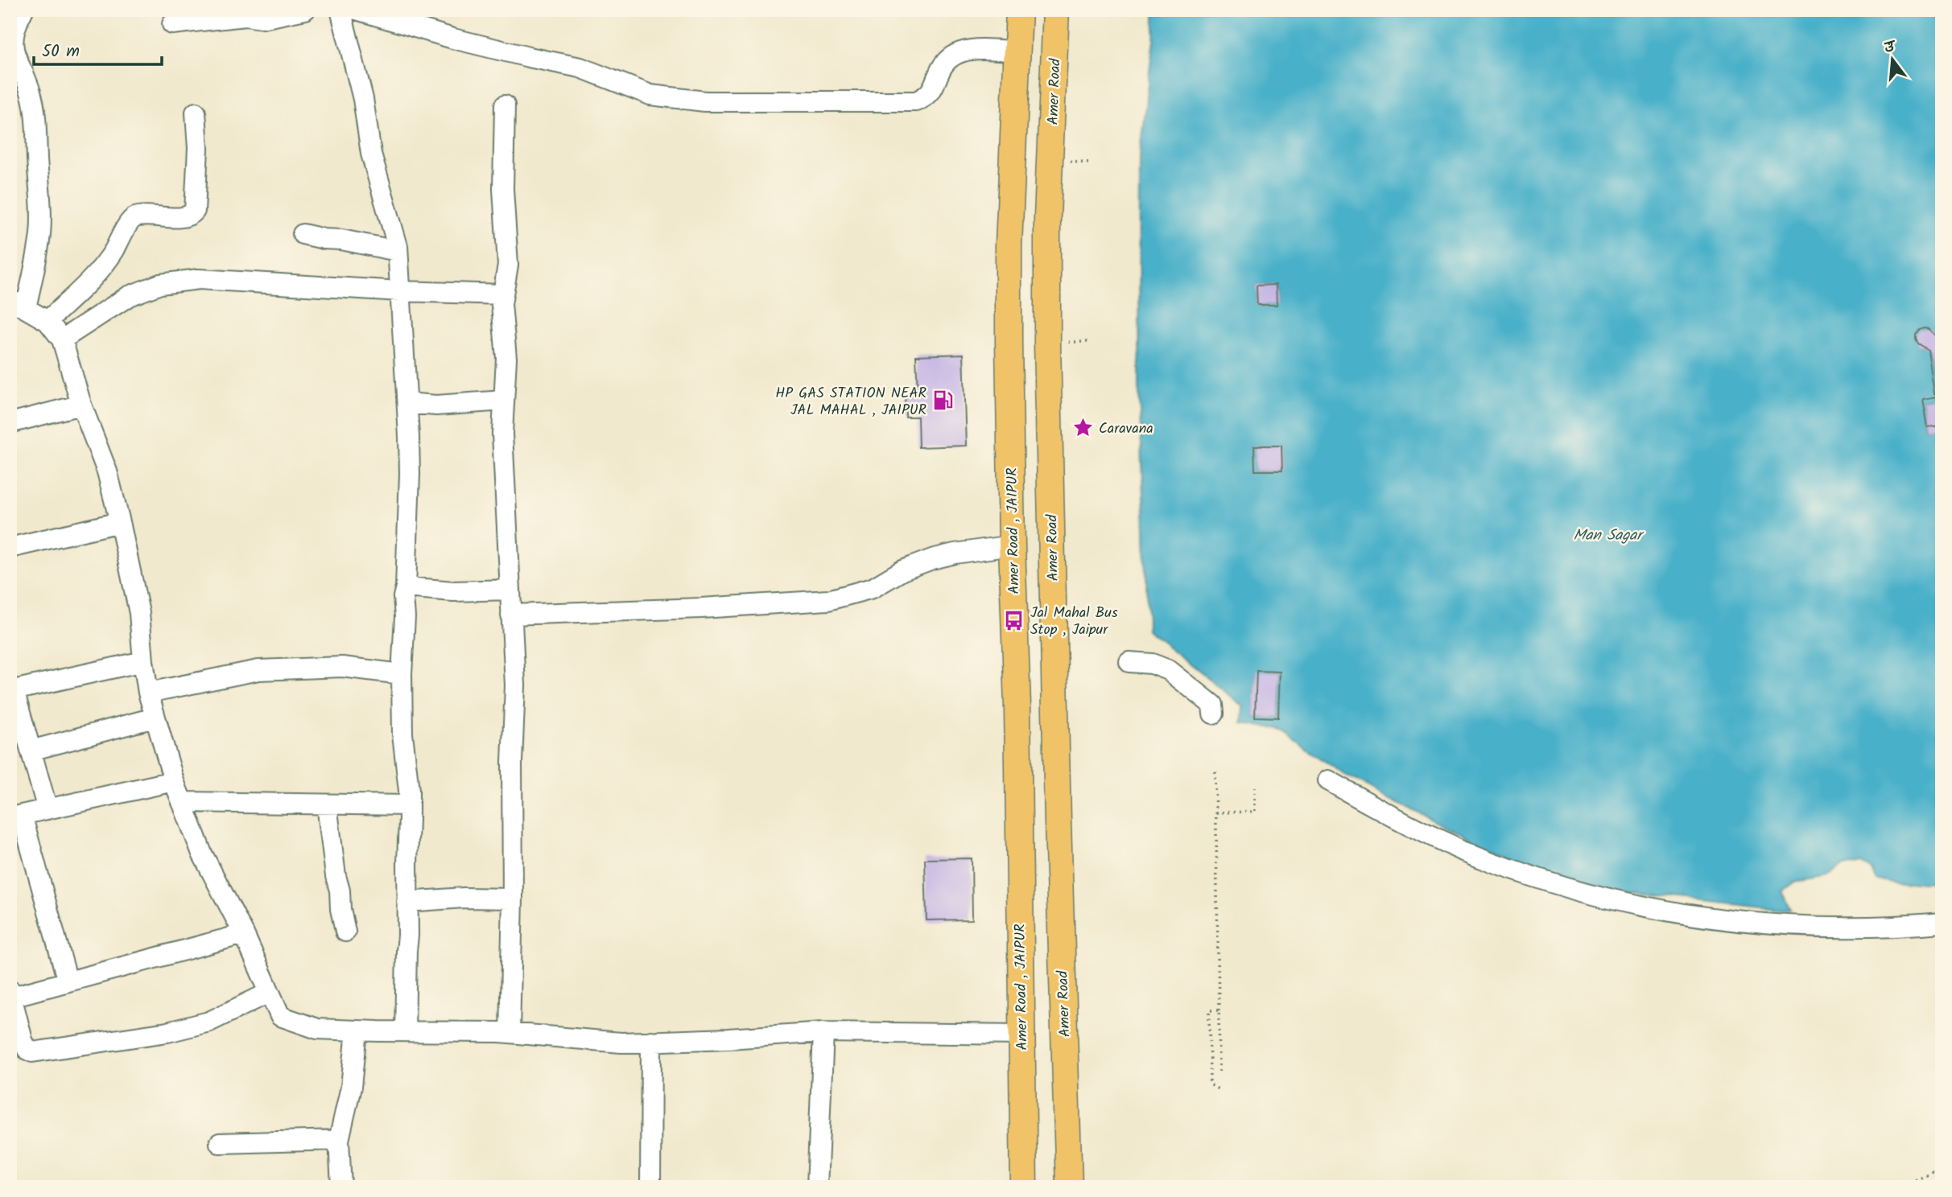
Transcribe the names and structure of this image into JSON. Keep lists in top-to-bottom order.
{
  "streets": {
    "main road": ["Amer Road", "Amer Road , JAIPUR"]
  },
  "water": ["Man Sagar"],
  "places": {
    "fuel station": ["HP GAS STATION NEAR JAL MAHAL , JAIPUR"],
    "place": ["Caravana"],
    "bus stop": ["Jal Mahal Bus Stop , Jaipur"]
  },
  "scale_bar": "50 m",
  "north": "top"
}
